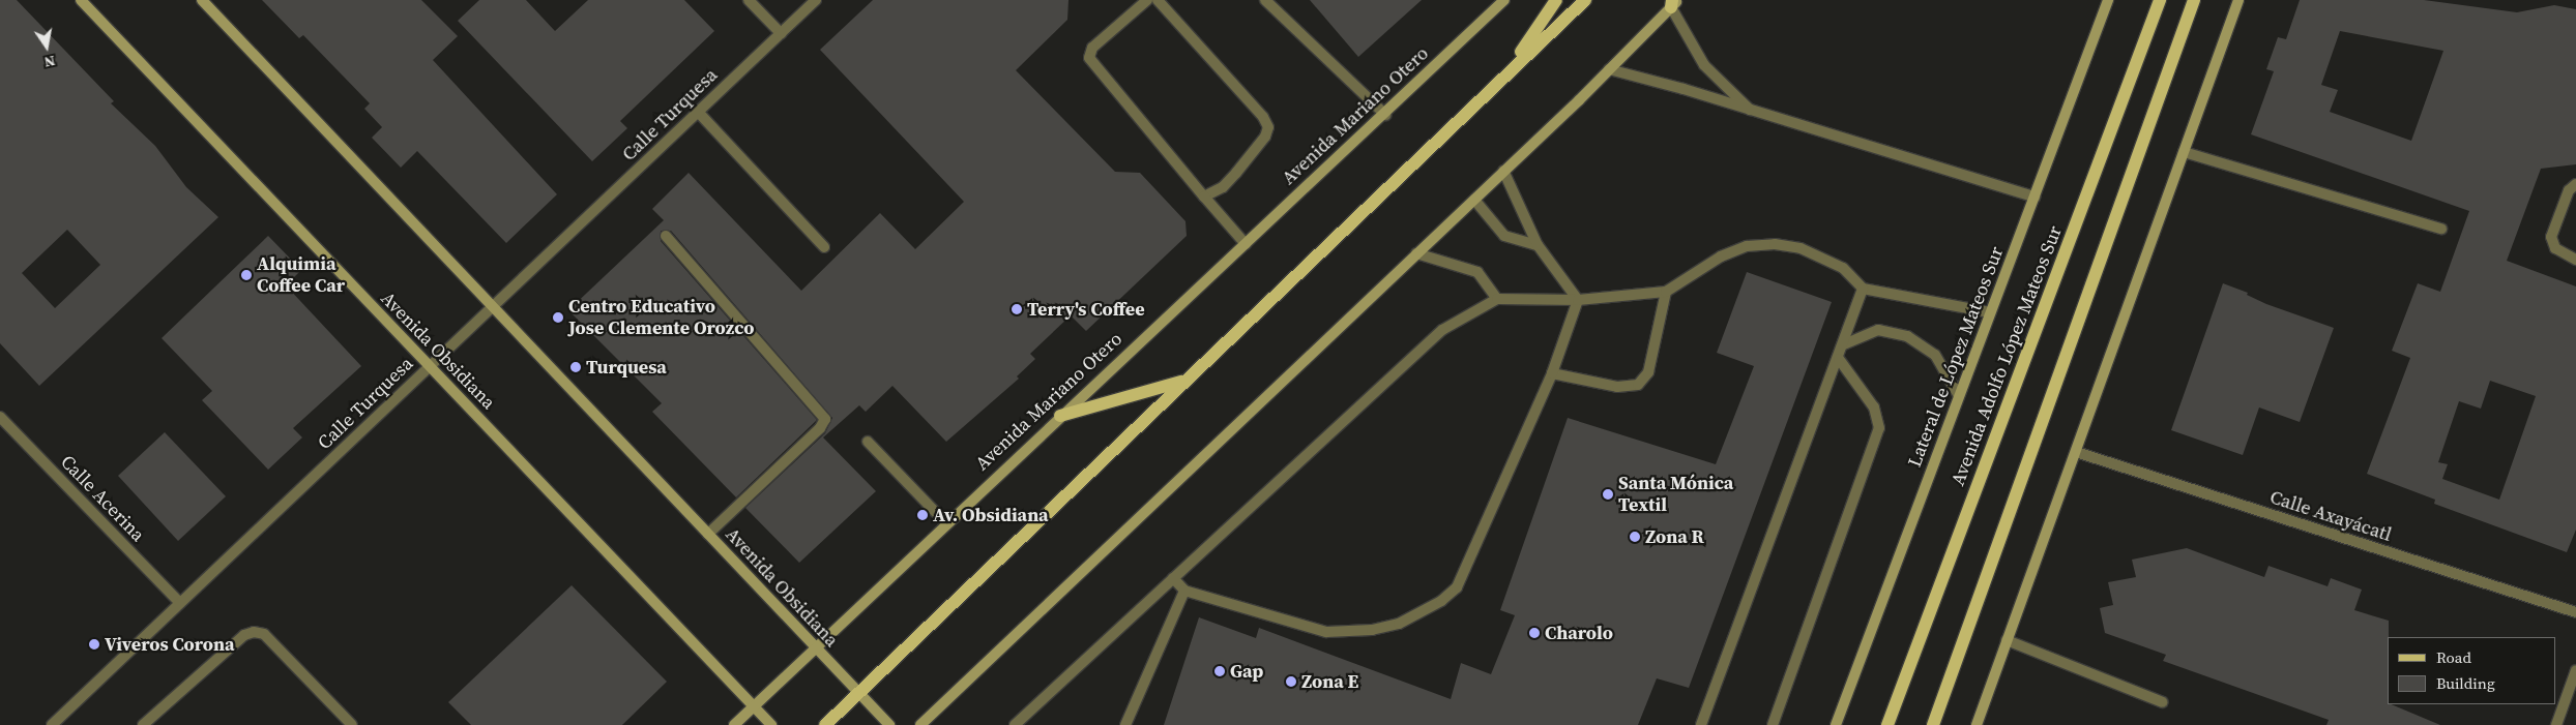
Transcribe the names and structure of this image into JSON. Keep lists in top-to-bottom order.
{
  "streets": {
    "main road": [
      "Avenida Mariano Otero",
      "Avenida Obsidiana",
      "Avenida Adolfo López Mateos Sur",
      "Lateral de López Mateos Sur"
    ],
    "street": ["Calle Turquesa", "Calle Acerina", "Calle Axayácatl"]
  },
  "crossings": [
    ["Calle Turquesa", "Avenida Obsidiana"],
    ["Calle Turquesa", "Calle Acerina"],
    ["Avenida Mariano Otero", "Avenida Obsidiana"]
  ],
  "places": [
    "Alquimia Coffee Car",
    "Terry's Coffee",
    "Centro Educativo Jose Clemente Orozco",
    "Turquesa",
    "Santa Mónica Textil",
    "Av. Obsidiana",
    "Zona R",
    "Charolo",
    "Viveros Corona",
    "Gap",
    "Zona E"
  ],
  "legend": ["Road", "Building"],
  "north": "bottom"
}
